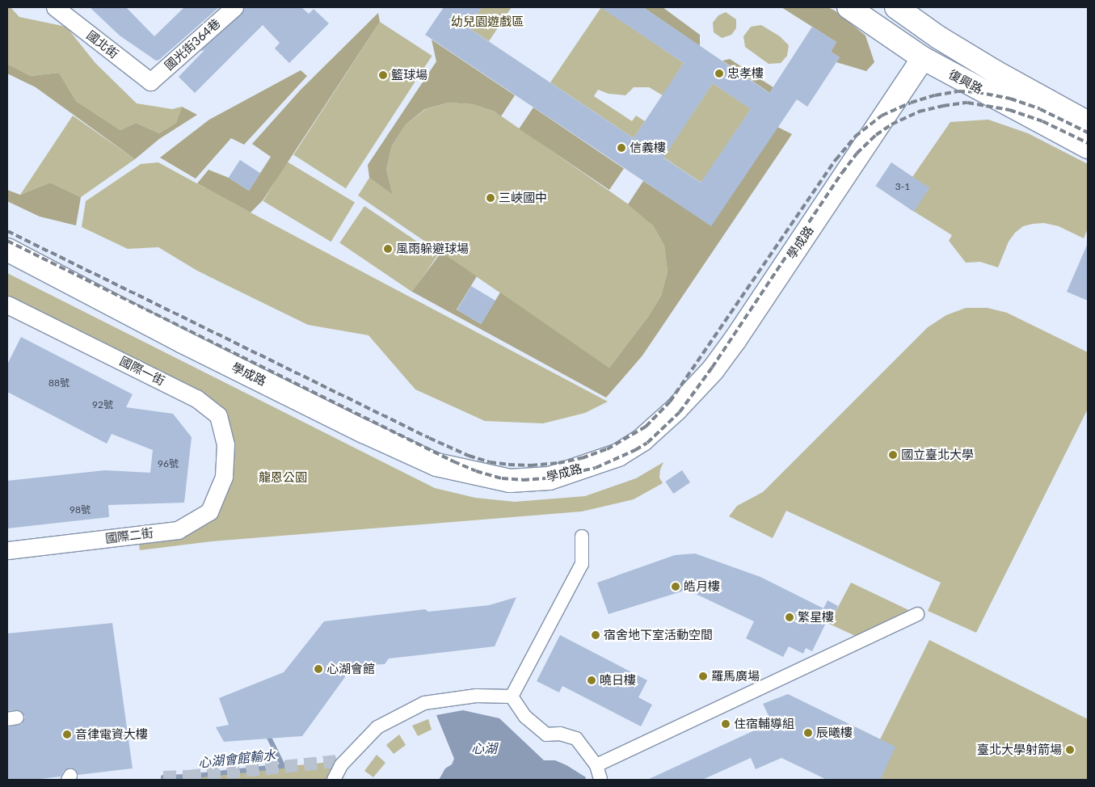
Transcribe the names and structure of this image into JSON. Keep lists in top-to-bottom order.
{
  "streets": {
    "street": [
      "國北街",
      "國光街364巷",
      "復興路",
      "學成路",
      "國際一街",
      "國際二街"
    ]
  },
  "crossings": [
    ["國北街", "國光街364巷"],
    ["復興路", "學成路"],
    ["國際一街", "國際二街"]
  ],
  "water": ["心湖", "心湖會館輸水"],
  "parks": ["幼兒園遊戲區", "龍恩公園"],
  "places": [
    "忠孝樓",
    "籃球場",
    "信義樓",
    "三峽國中",
    "風雨躲避球場",
    "國立臺北大學",
    "皓月樓",
    "繁星樓",
    "宿舍地下室活動空間",
    "心湖會館",
    "羅馬廣場",
    "曉日樓",
    "住宿輔導組",
    "辰曦樓",
    "音律電資大樓",
    "臺北大學射箭場"
  ],
  "house_numbers": [
    "3-1",
    "88號",
    "92號",
    "96號",
    "98號"
  ]
}
